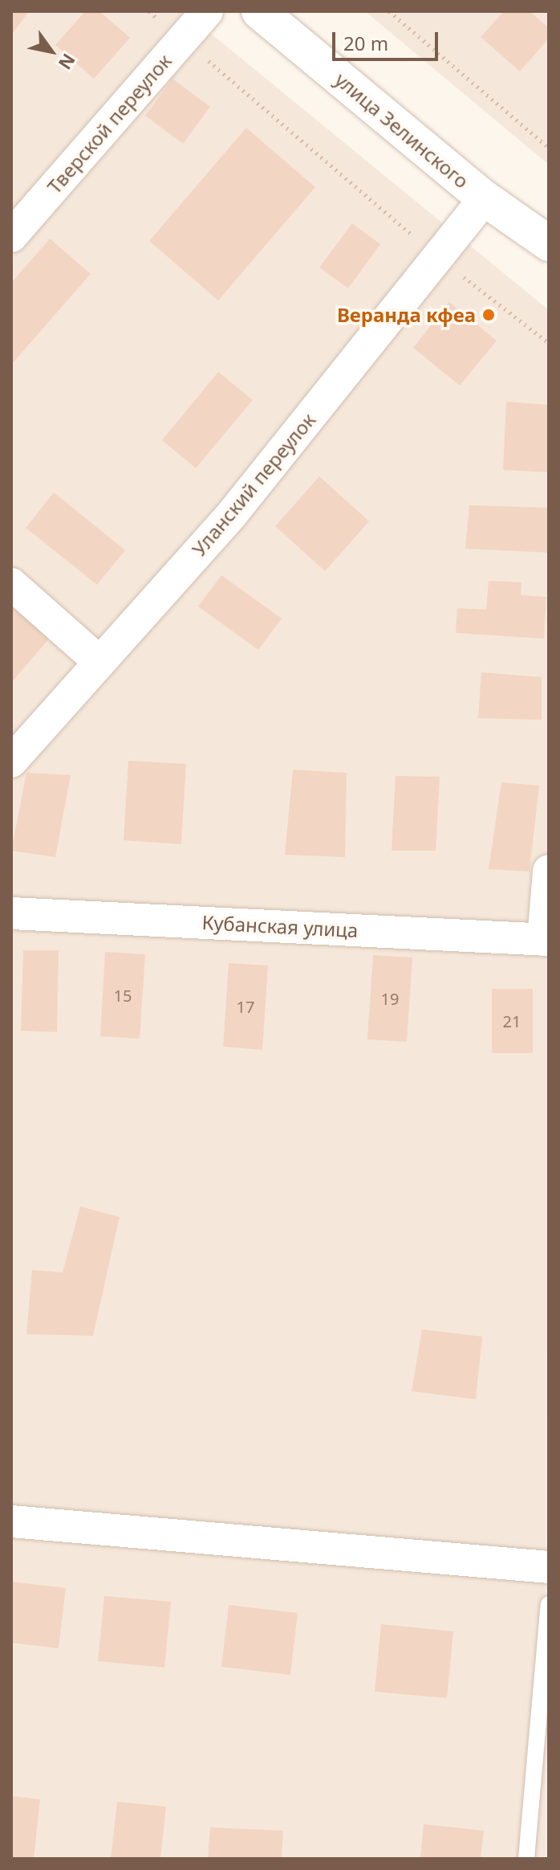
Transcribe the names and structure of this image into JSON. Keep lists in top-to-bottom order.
{
  "streets": {
    "main road": ["улица Зелинского"],
    "street": ["Тверской переулок", "Уланский переулок", "Кубанская улица"]
  },
  "crossings": [
    ["улица Зелинского", "Уланский переулок"]
  ],
  "places": ["Веранда кфеа"],
  "house_numbers": [
    "15",
    "19",
    "17",
    "21"
  ],
  "scale_bar": "20 m",
  "north": "bottom right"
}
